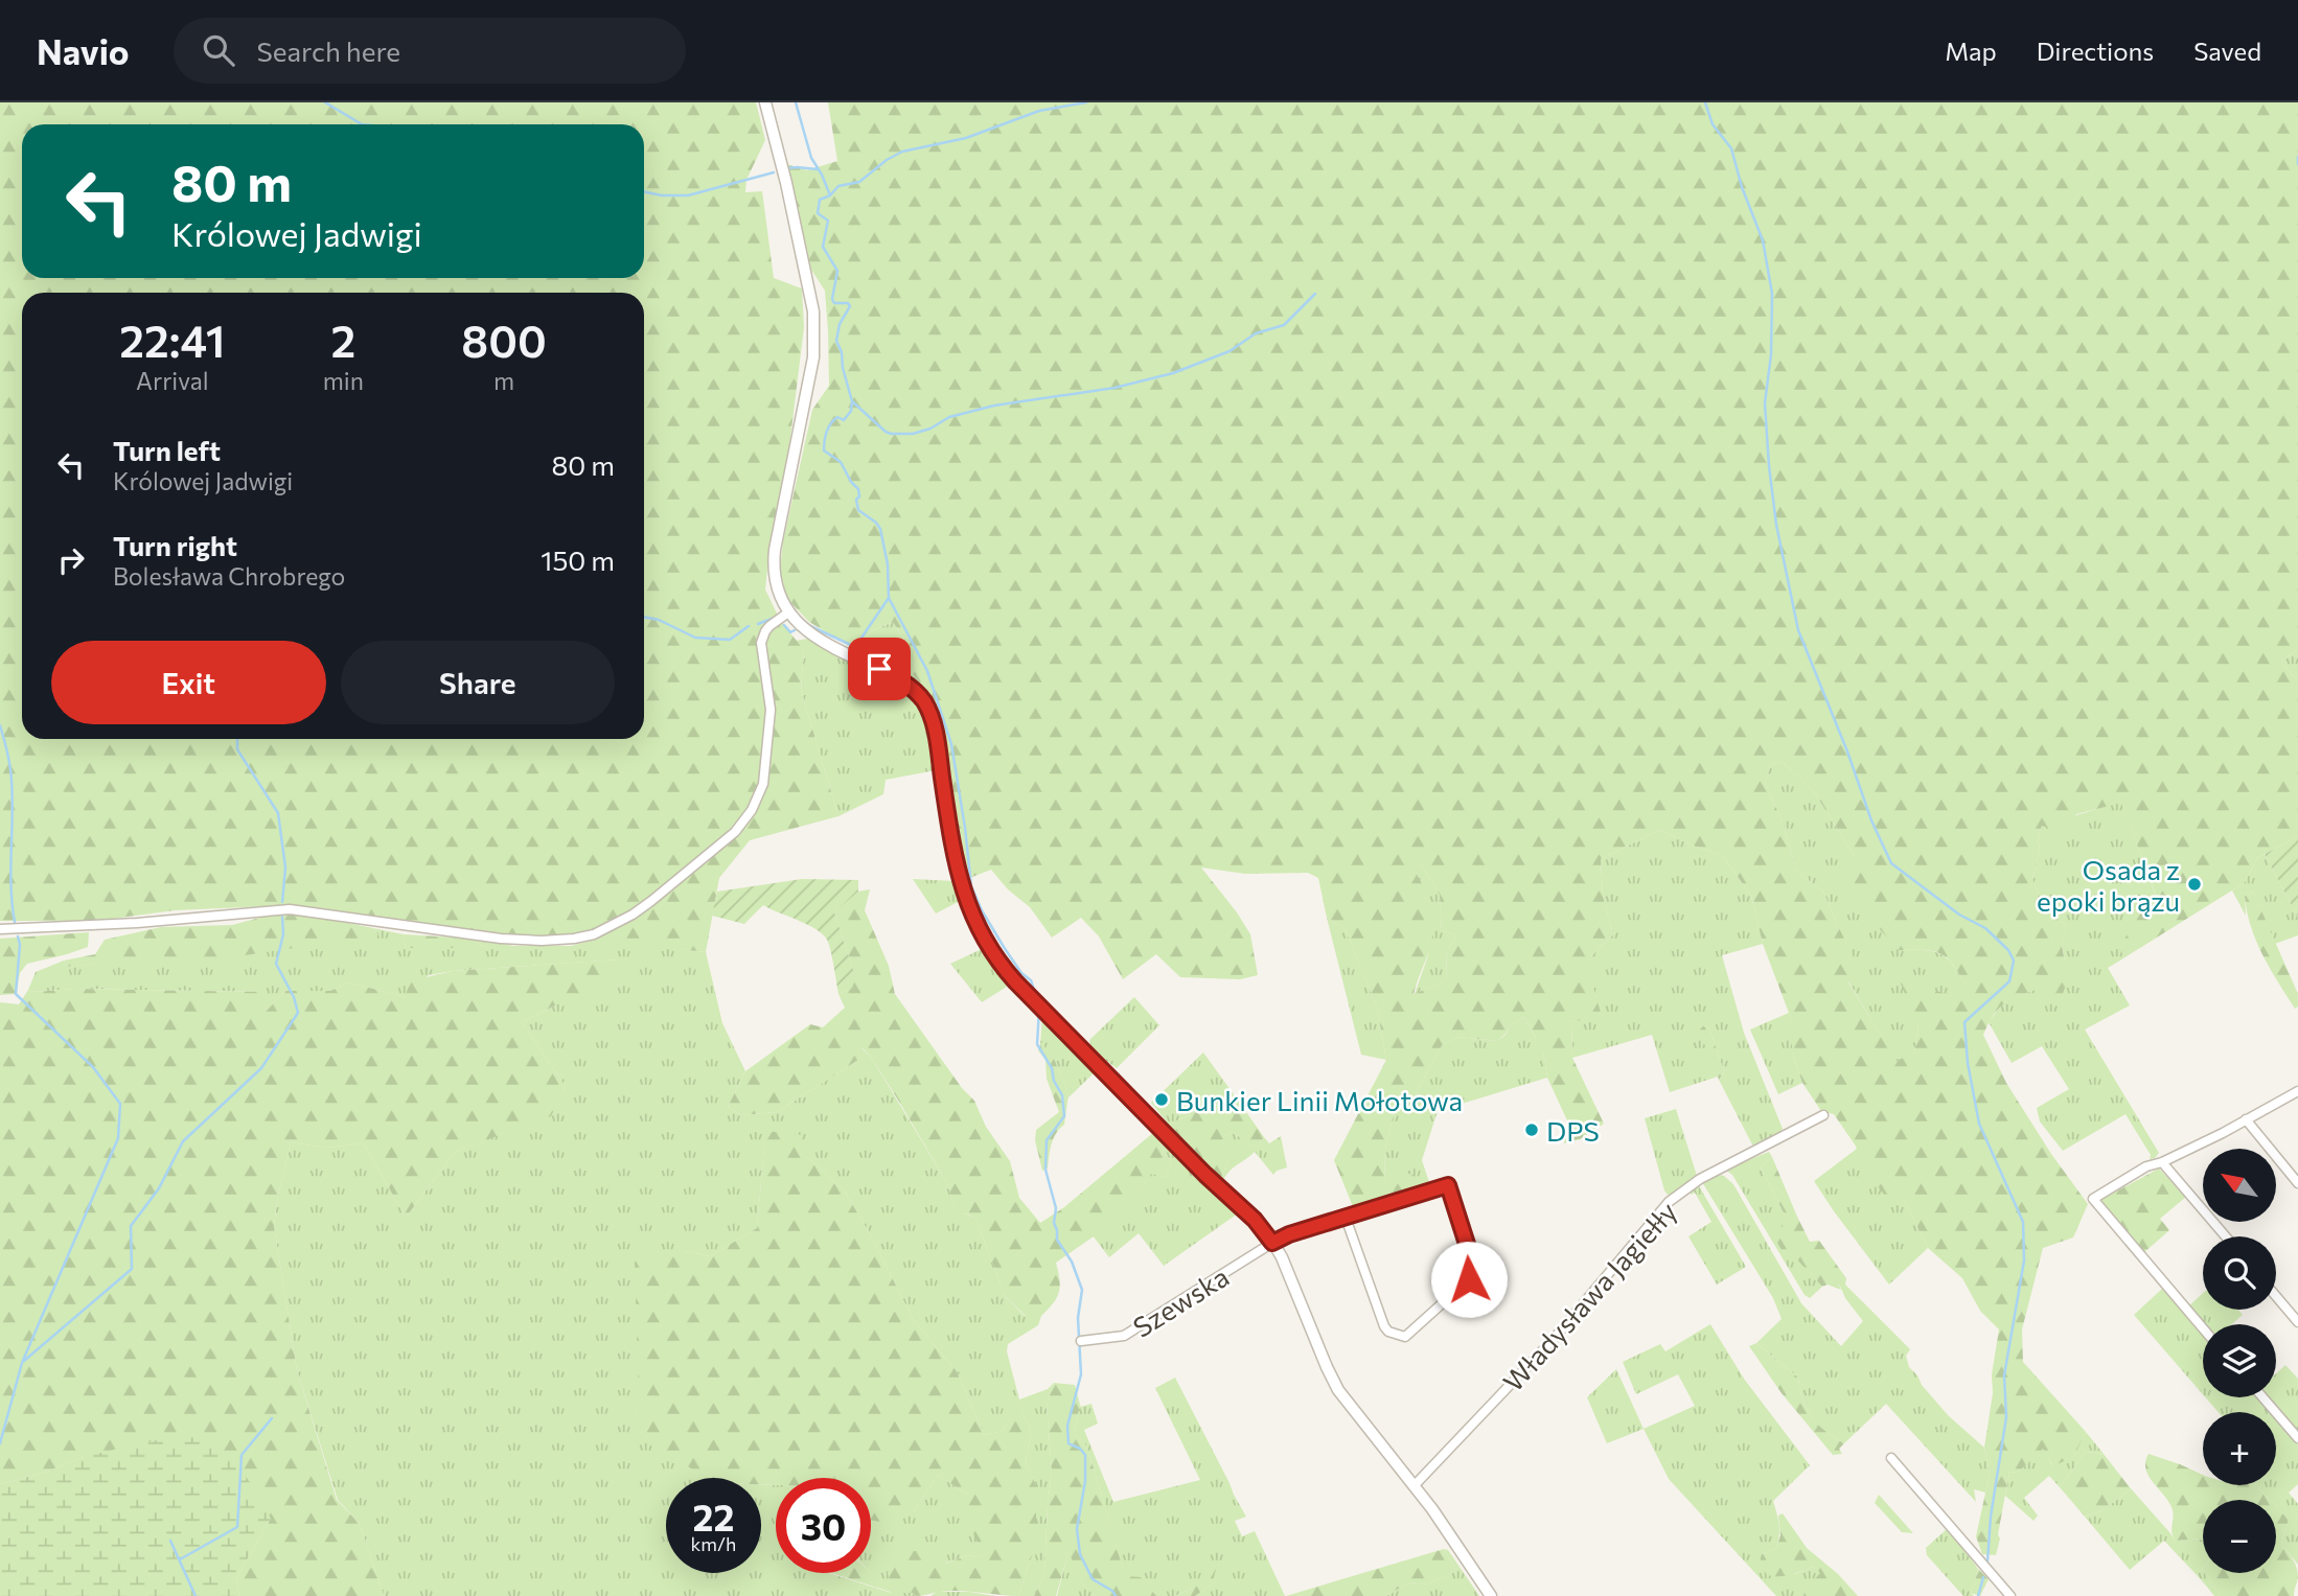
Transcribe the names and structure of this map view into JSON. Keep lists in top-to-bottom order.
{
  "streets": {
    "street": ["Władysława Jagiełły", "Szewska"]
  },
  "places": ["Osada z epoki brązu", "Bunkier Linii Mołotowa", "DPS"],
  "north": "top left",
  "page": {
    "header": "Navio",
    "search": "Search here",
    "nav": ["Map", "Directions", "Saved"],
    "turn": ["80 m", "Królowej Jadwigi"],
    "eta": [
      "22:41",
      "Arrival",
      "2",
      "min",
      "800",
      "m"
    ],
    "list": [
      {
        "name": "Turn left",
        "note": "Królowej Jadwigi",
        "value": "80 m"
      },
      {
        "name": "Turn right",
        "note": "Bolesława Chrobrego",
        "value": "150 m"
      }
    ],
    "buttons": ["Exit", "Share"],
    "map_buttons": ["+", "−"],
    "speed": "22 km/h",
    "limit": "30"
  }
}
